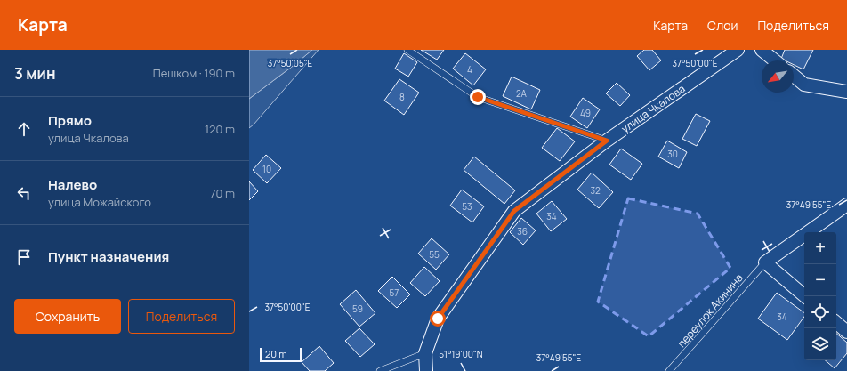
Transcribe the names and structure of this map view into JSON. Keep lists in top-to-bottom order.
{
  "streets": {
    "street": ["улица Чкалова"],
    "lane": ["переулок Акинина"]
  },
  "house_numbers": [
    "4",
    "2А",
    "8",
    "49",
    "30",
    "10",
    "32",
    "53",
    "34",
    "36",
    "55",
    "57",
    "59",
    "34"
  ],
  "scale_bar": "20 m",
  "north": "bottom left",
  "page": {
    "header": "Карта",
    "nav": ["Карта", "Слои", "Поделиться"],
    "heading": ["3 мин", "Пешком · 190 m"],
    "list": [
      ["Прямо", "улица Чкалова", "120 m"],
      ["Налево", "улица Можайского", "70 m"],
      "Пункт назначения"
    ],
    "map_buttons": ["+", "−"],
    "buttons": ["Сохранить", "Поделиться"],
    "scale": "20 m"
  },
  "coordinates": [
    "37°50'00\"E",
    "37°50'05\"E",
    "37°49'55\"E",
    "51°19'00\"N"
  ]
}
